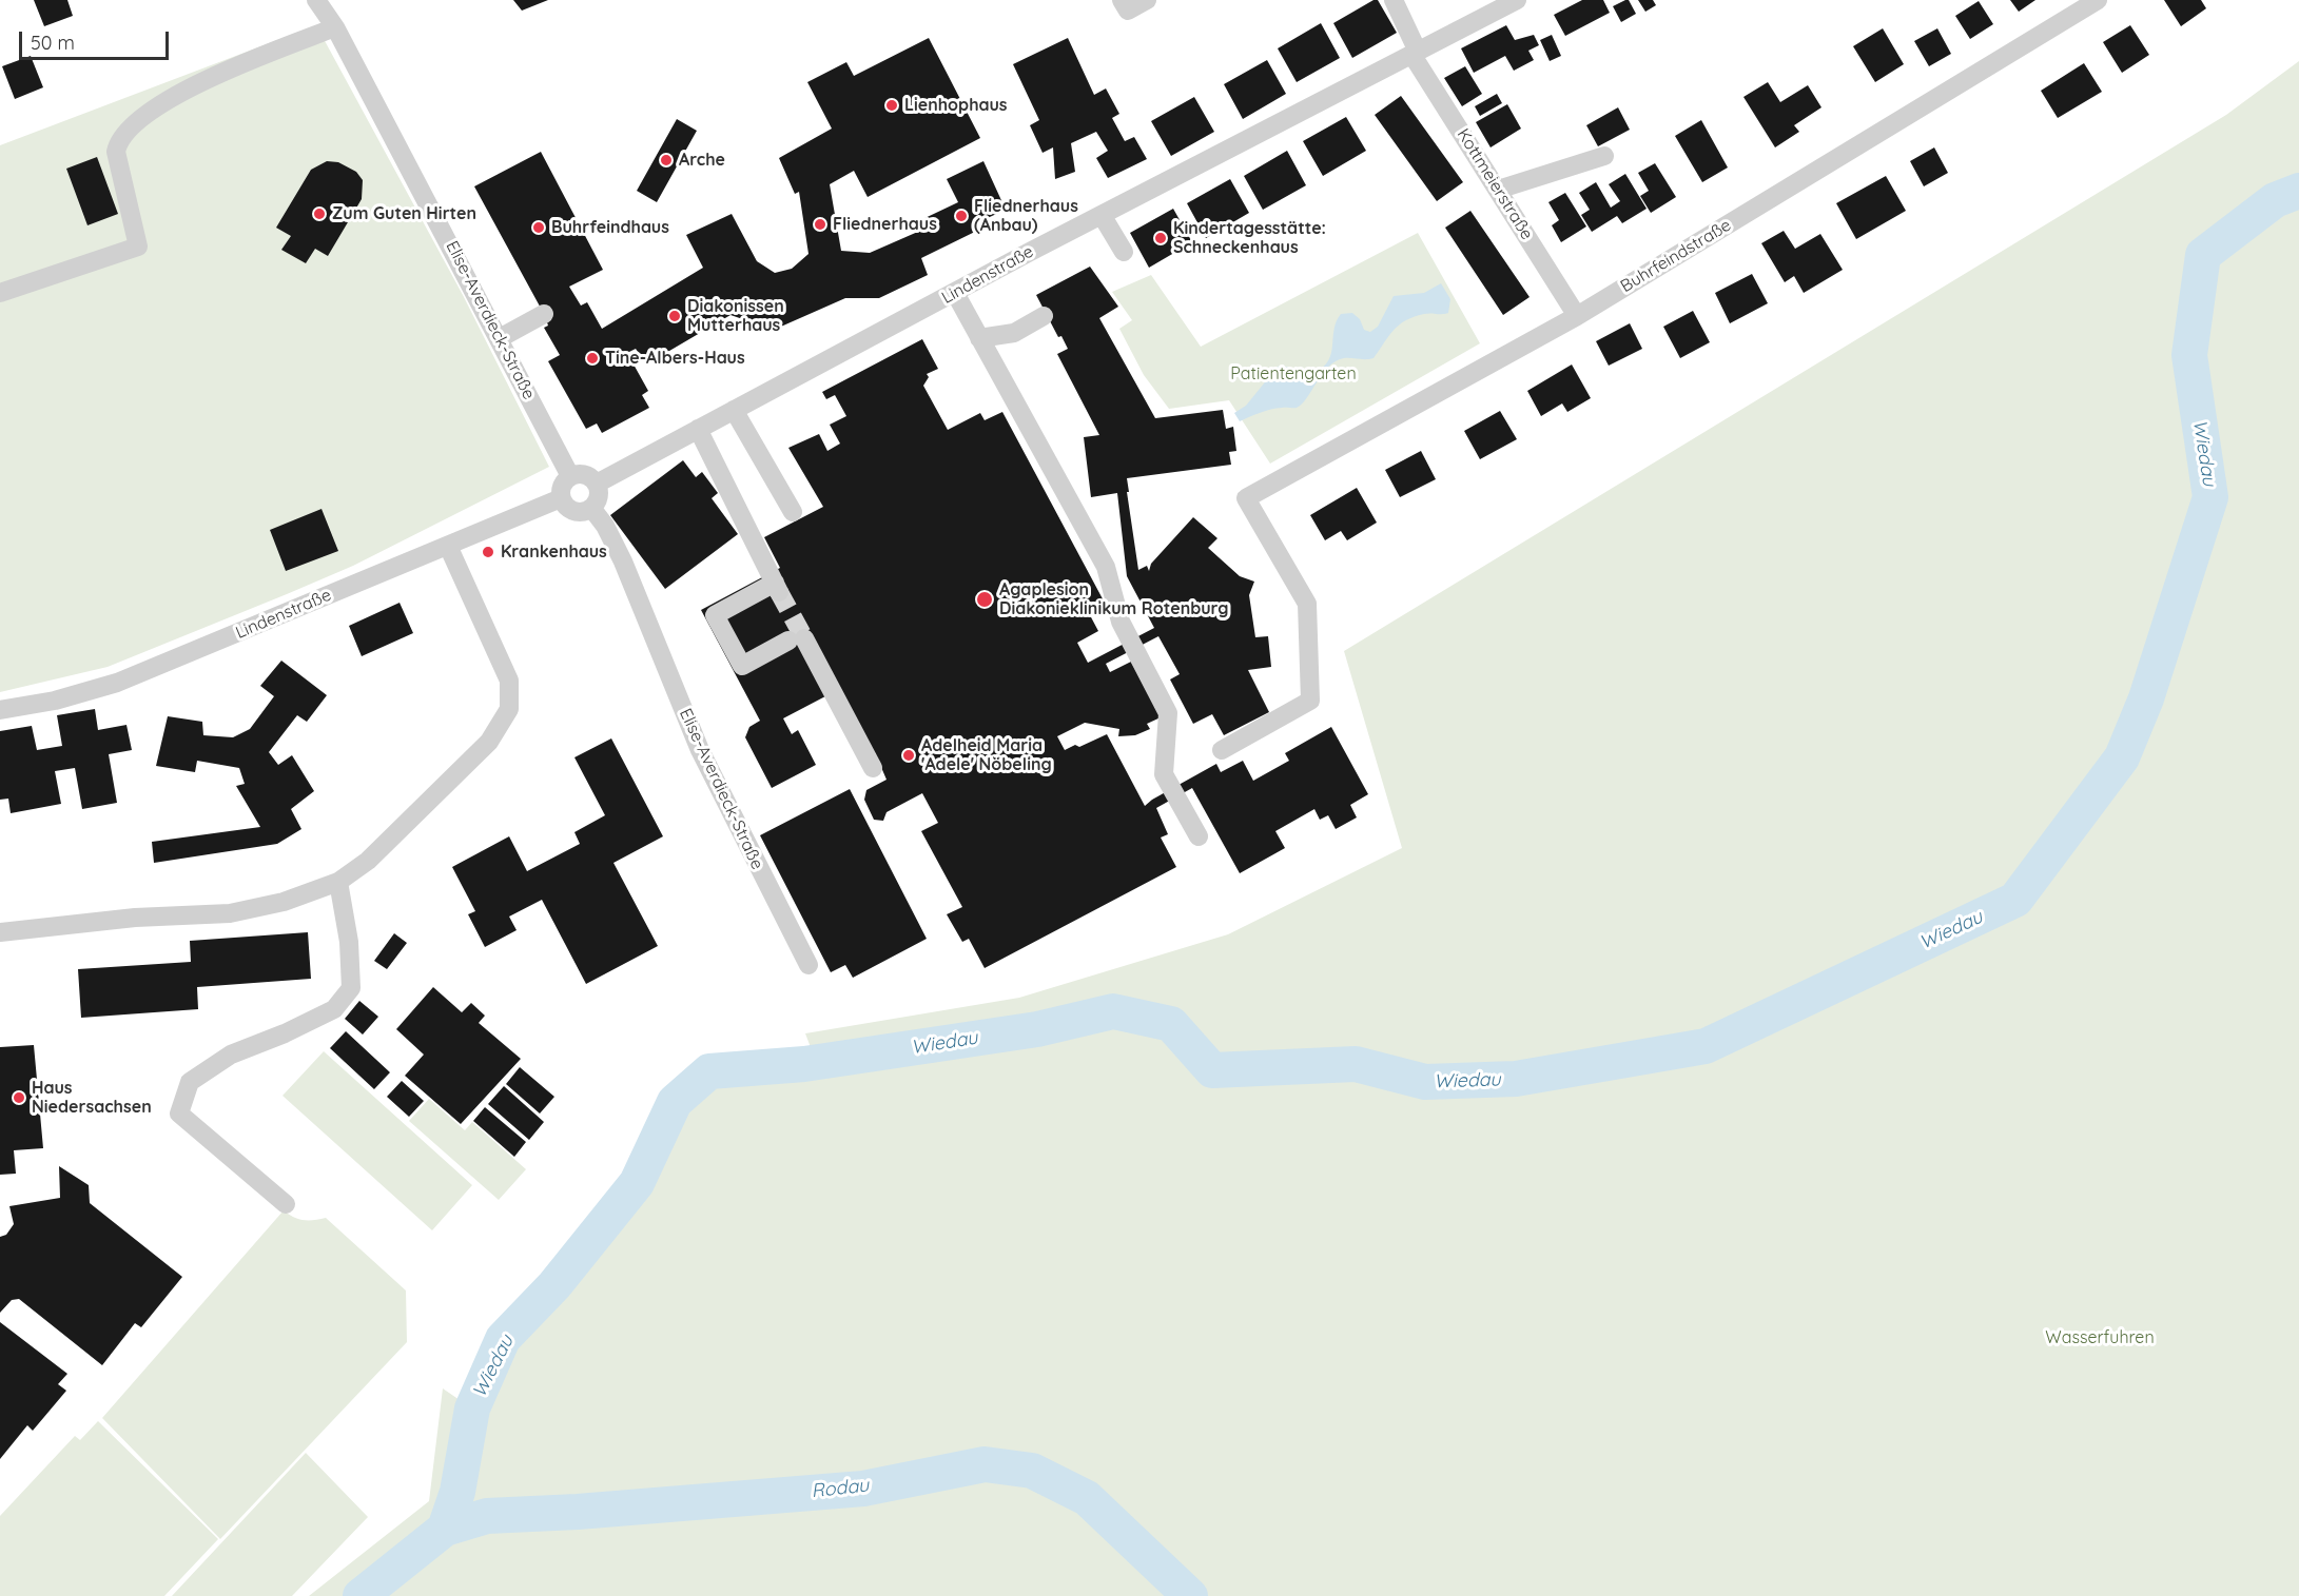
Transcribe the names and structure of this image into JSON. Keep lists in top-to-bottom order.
{
  "streets": {
    "street": [
      "Kottmeierstraße",
      "Buhrfeindstraße",
      "Lindenstraße",
      "Elise-Averdieck-Straße"
    ]
  },
  "crossings": [
    ["Kottmeierstraße", "Buhrfeindstraße"],
    ["Kottmeierstraße", "Lindenstraße"],
    ["Lindenstraße", "Elise-Averdieck-Straße"]
  ],
  "water": ["Wiedau", "Rodau"],
  "parks": ["Patientengarten", "Wasserfuhren"],
  "places": [
    "Lienhophaus",
    "Arche",
    "Zum Guten Hirten",
    "Fliednerhaus (Anbau)",
    "Fliednerhaus",
    "Buhrfeindhaus",
    "Kindertagesstätte: Schneckenhaus",
    "Diakonissen Mutterhaus",
    "Tine-Albers-Haus",
    "Krankenhaus",
    "Agaplesion Diakonieklinikum Rotenburg",
    "Adelheid Maria 'Adele' Nöbeling",
    "Haus Niedersachsen"
  ],
  "scale_bar": "50 m"
}
